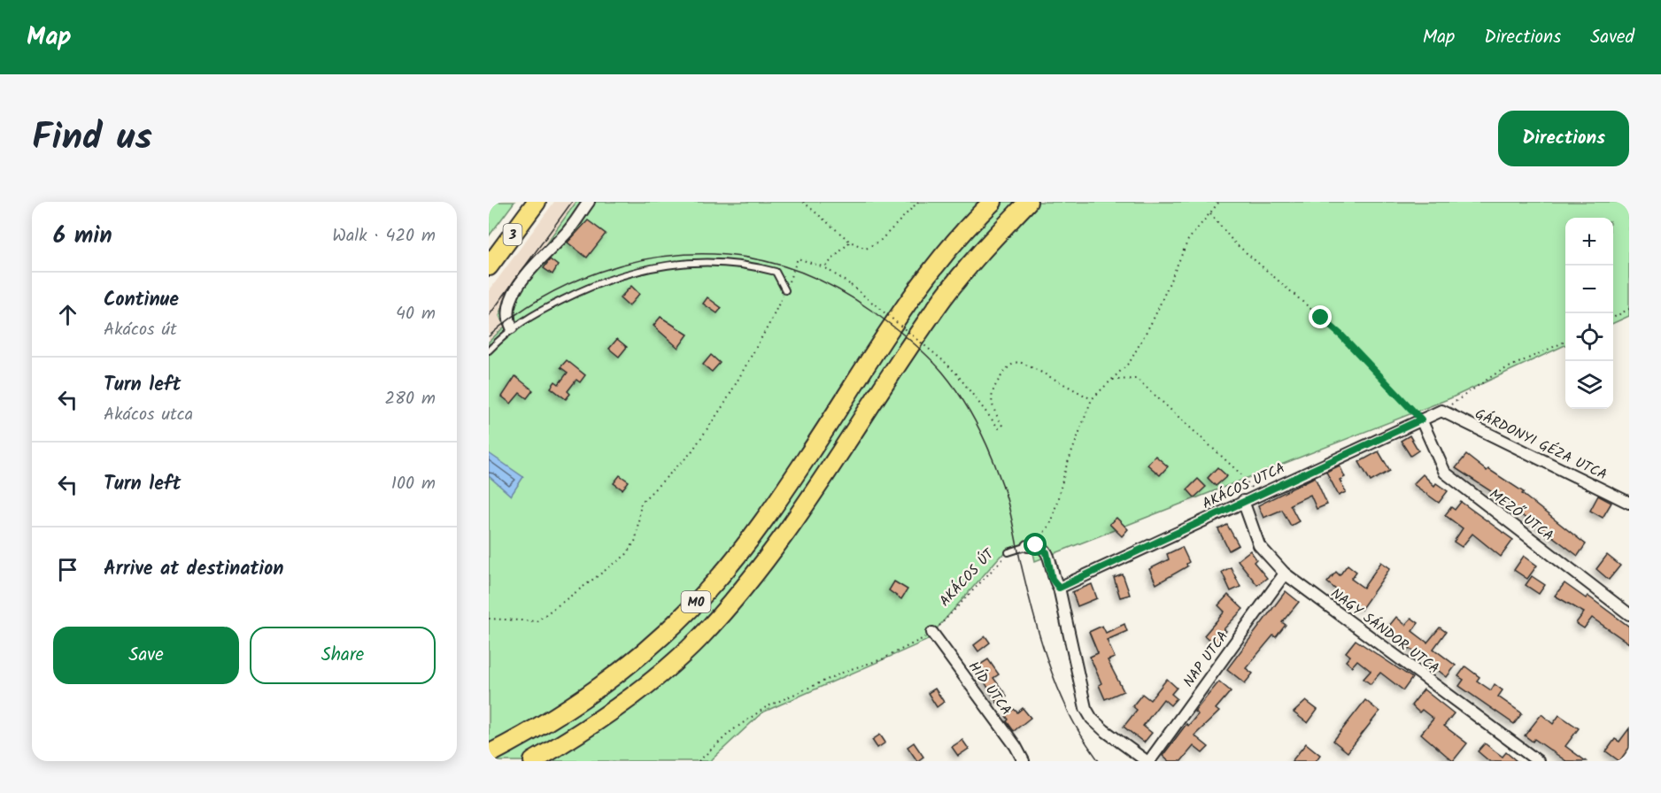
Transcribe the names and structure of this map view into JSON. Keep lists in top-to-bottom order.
{
  "streets": {
    "main road": ["3", "M0"],
    "street": [
      "GÁRDONYI GÉZA UTCA",
      "AKÁCOS UTCA",
      "MEZŐ UTCA",
      "NAGY SÁNDOR UTCA",
      "NAP UTCA",
      "HÍD UTCA"
    ],
    "lane": ["AKÁCOS ÚT"]
  },
  "crossings": [
    ["GÁRDONYI GÉZA UTCA", "AKÁCOS UTCA"],
    ["AKÁCOS UTCA", "MEZŐ UTCA"],
    ["AKÁCOS UTCA", "NAGY SÁNDOR UTCA"],
    ["AKÁCOS ÚT", "HÍD UTCA"],
    ["NAGY SÁNDOR UTCA", "NAP UTCA"]
  ],
  "page": {
    "header": "Map",
    "nav": ["Map", "Directions", "Saved"],
    "title": "Find us",
    "buttons": [
      "Directions",
      ["Save", "Share"]
    ],
    "heading": ["6 min", "Walk · 420 m"],
    "map_buttons": ["+", "−"],
    "list": [
      ["Continue", "Akácos út", "40 m"],
      ["Turn left", "Akácos utca", "280 m"],
      ["Turn left", "100 m"],
      "Arrive at destination"
    ]
  }
}
